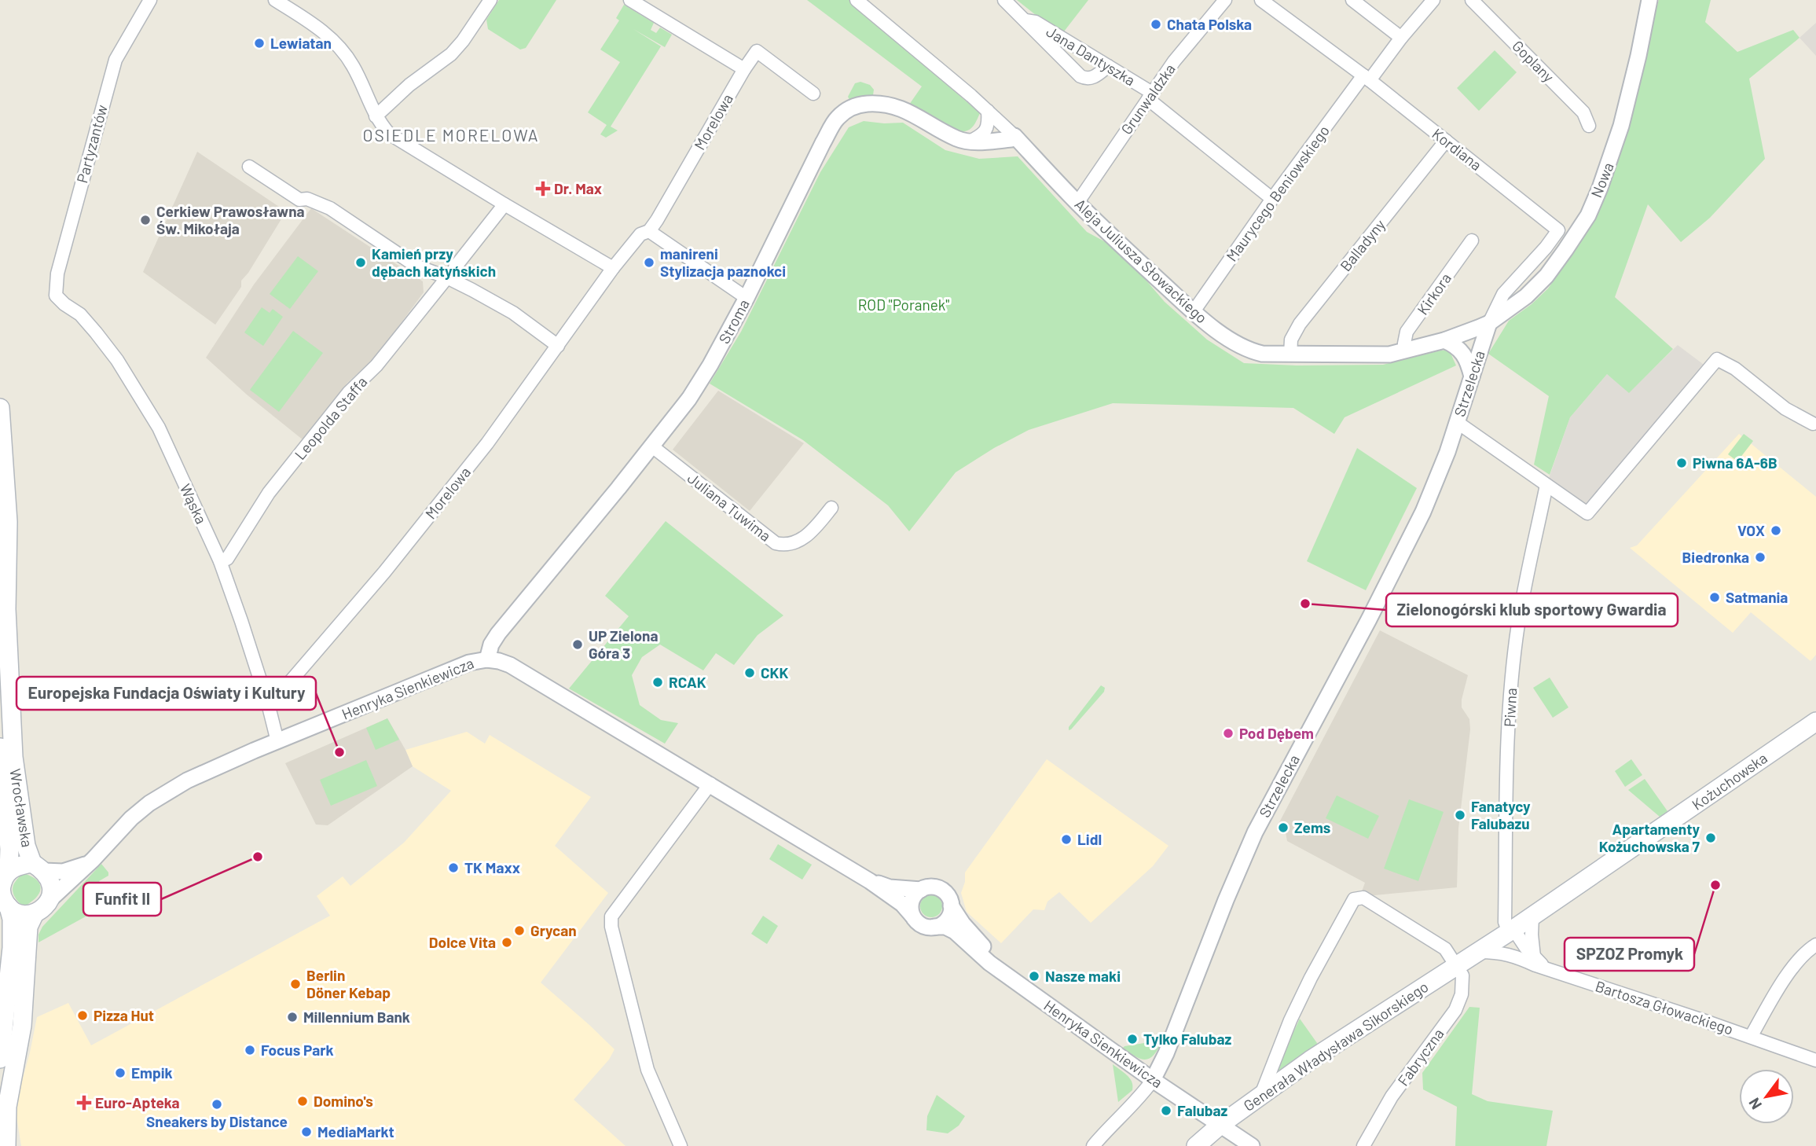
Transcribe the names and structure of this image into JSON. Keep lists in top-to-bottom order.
{
  "streets": {
    "main road": ["Kożuchowska", "Wrocławska", "Generała Władysława Sikorskiego"],
    "street": [
      "Jana Dantyszka",
      "Goplany",
      "Grunwaldzka",
      "Morelowa",
      "Partyzantów",
      "Kordiana",
      "Nowa",
      "Maurycego Beniowskiego",
      "Balladyny",
      "Aleja Juliusza Słowackiego",
      "Kirkora",
      "Stroma",
      "Strzelecka",
      "Leopolda Staffa",
      "Wąska",
      "Juliana Tuwima",
      "Henryka Sienkiewicza",
      "Piwna",
      "Bartosza Głowackiego",
      "Fabryczna"
    ]
  },
  "crossings": [
    ["Jana Dantyszka", "Grunwaldzka"],
    ["Jana Dantyszka", "Maurycego Beniowskiego"],
    ["Grunwaldzka", "Aleja Juliusza Słowackiego"],
    ["Morelowa", "Wąska"],
    ["Partyzantów", "Wąska"],
    ["Kordiana", "Nowa"],
    ["Kordiana", "Maurycego Beniowskiego"],
    ["Kordiana", "Balladyny"],
    ["Kordiana", "Aleja Juliusza Słowackiego"],
    ["Kordiana", "Strzelecka"],
    ["Nowa", "Aleja Juliusza Słowackiego"],
    ["Nowa", "Strzelecka"],
    ["Maurycego Beniowskiego", "Aleja Juliusza Słowackiego"],
    ["Balladyny", "Aleja Juliusza Słowackiego"],
    ["Aleja Juliusza Słowackiego", "Kirkora"],
    ["Aleja Juliusza Słowackiego", "Stroma"],
    ["Aleja Juliusza Słowackiego", "Strzelecka"],
    ["Stroma", "Juliana Tuwima"],
    ["Stroma", "Henryka Sienkiewicza"],
    ["Strzelecka", "Henryka Sienkiewicza"],
    ["Leopolda Staffa", "Wąska"],
    ["Wąska", "Henryka Sienkiewicza"],
    ["Henryka Sienkiewicza", "Wrocławska"],
    ["Henryka Sienkiewicza", "Generała Władysława Sikorskiego"],
    ["Piwna", "Kożuchowska"],
    ["Kożuchowska", "Bartosza Głowackiego"],
    ["Kożuchowska", "Generała Władysława Sikorskiego"],
    ["Bartosza Głowackiego", "Generała Władysława Sikorskiego"],
    ["Generała Władysława Sikorskiego", "Fabryczna"]
  ],
  "districts": ["OSIEDLE MORELOWA"],
  "parks": ["ROD \"Poranek\""],
  "places": {
    "other": [
      "Chata Polska",
      "Lewiatan",
      "Cerkiew Prawosławna Św. Mikołaja",
      "Kamień przy dębach katyńskich",
      "manireni Stylizacja paznokci",
      "Piwna 6A-6B",
      "VOX",
      "Biedronka",
      "Satmania",
      "Zielonogórski klub sportowy Gwardia",
      "UP Zielona Góra 3",
      "CKK",
      "RCAK",
      "Pod Dębem",
      "Europejska Fundacja Oświaty i Kultury",
      "Fanatycy Falubazu",
      "Zems",
      "Apartamenty Kożuchowska 7",
      "Lidl",
      "Funfit II",
      "TK Maxx",
      "SPZOZ Promyk",
      "Grycan",
      "Dolce Vita",
      "Nasze maki",
      "Berlin Döner Kebap",
      "Pizza Hut",
      "Millennium Bank",
      "Tylko Falubaz",
      "Focus Park",
      "Empik",
      "Domino's",
      "Sneakers by Distance",
      "Falubaz",
      "MediaMarkt"
    ],
    "health": ["Dr. Max", "Euro-Apteka"]
  },
  "north": "bottom left"
}
